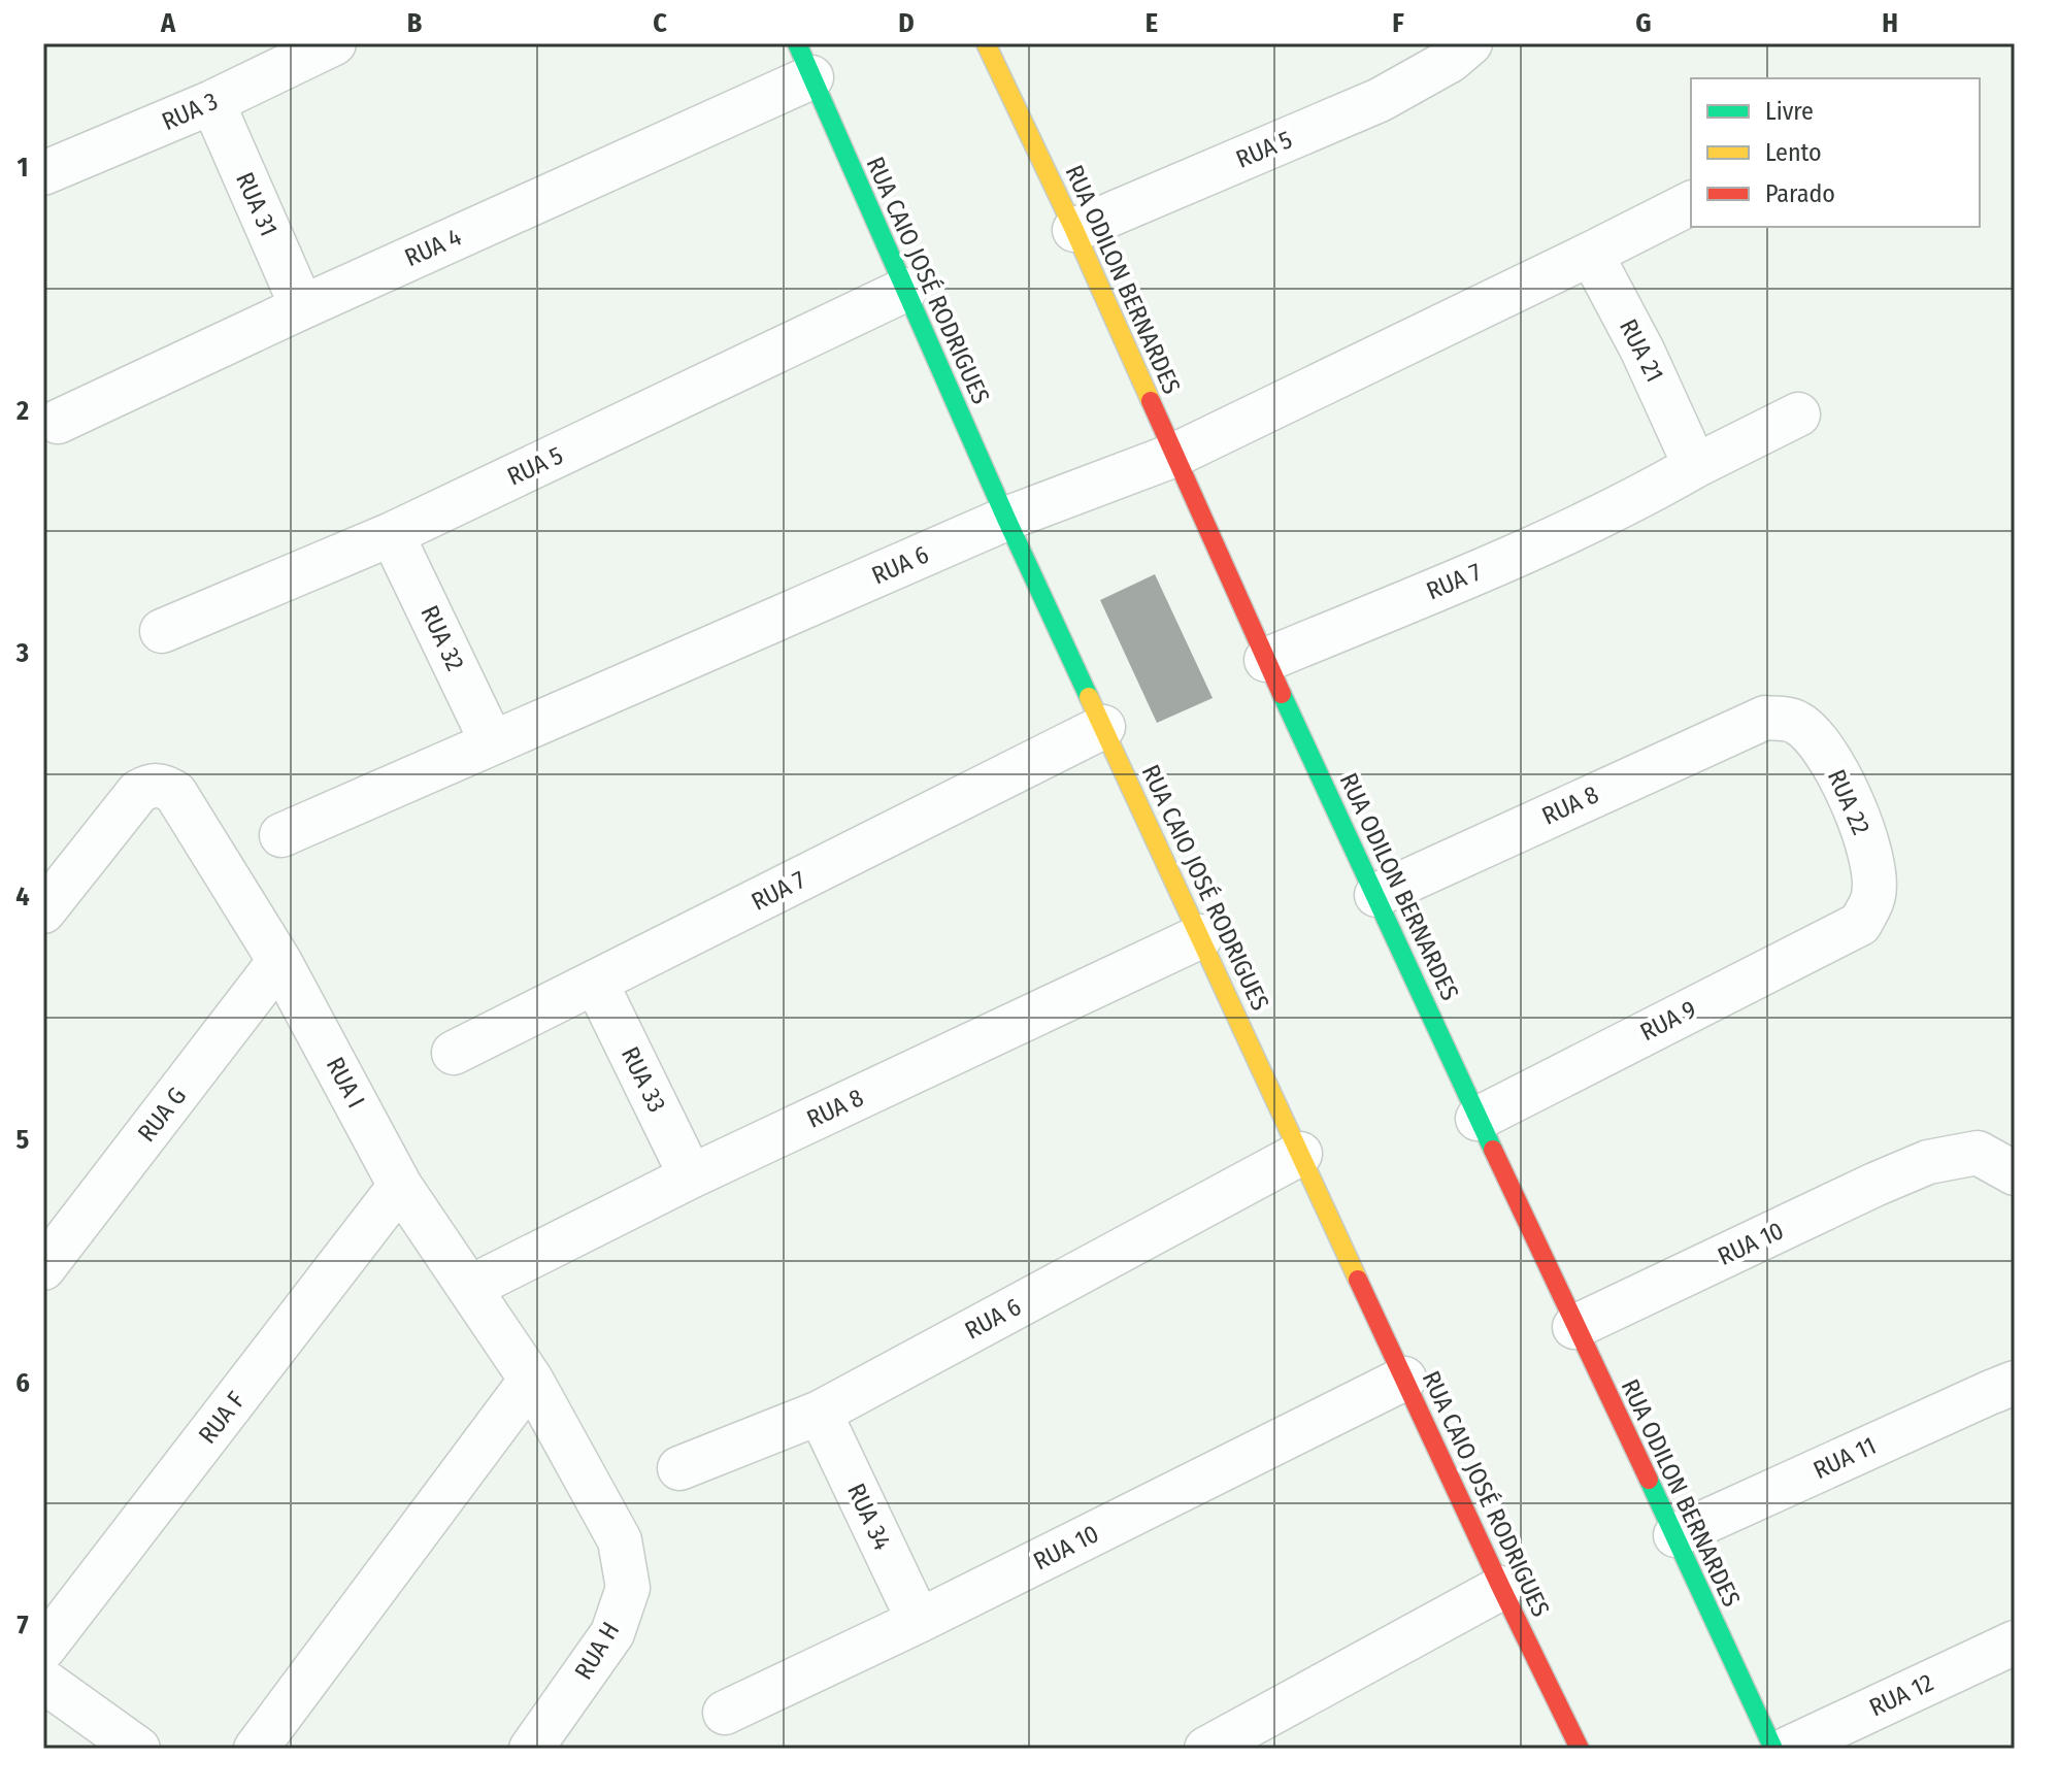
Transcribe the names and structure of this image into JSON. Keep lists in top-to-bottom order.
{
  "streets": {
    "street": [
      "RUA 3",
      "RUA 5",
      "RUA 31",
      "RUA 4",
      "RUA ODILON BERNARDES",
      "RUA CAIO JOSÉ RODRIGUES",
      "RUA 21",
      "RUA 6",
      "RUA 7",
      "RUA 32",
      "RUA 22",
      "RUA 8",
      "RUA 9",
      "RUA 33",
      "RUA I",
      "RUA G",
      "RUA 10",
      "RUA F",
      "RUA 11",
      "RUA 34",
      "RUA H",
      "RUA 12"
    ]
  },
  "crossings": [
    ["RUA 3", "RUA 31"],
    ["RUA 5", "RUA ODILON BERNARDES"],
    ["RUA 5", "RUA CAIO JOSÉ RODRIGUES"],
    ["RUA 5", "RUA 32"],
    ["RUA 31", "RUA 4"],
    ["RUA 4", "RUA CAIO JOSÉ RODRIGUES"],
    ["RUA ODILON BERNARDES", "RUA 6"],
    ["RUA ODILON BERNARDES", "RUA 7"],
    ["RUA ODILON BERNARDES", "RUA 8"],
    ["RUA ODILON BERNARDES", "RUA 9"],
    ["RUA ODILON BERNARDES", "RUA 10"],
    ["RUA ODILON BERNARDES", "RUA 11"],
    ["RUA CAIO JOSÉ RODRIGUES", "RUA 6"],
    ["RUA CAIO JOSÉ RODRIGUES", "RUA 7"],
    ["RUA CAIO JOSÉ RODRIGUES", "RUA 8"],
    ["RUA CAIO JOSÉ RODRIGUES", "RUA 10"],
    ["RUA 21", "RUA 6"],
    ["RUA 21", "RUA 7"],
    ["RUA 6", "RUA 32"],
    ["RUA 6", "RUA 34"],
    ["RUA 7", "RUA 33"],
    ["RUA 22", "RUA 8"],
    ["RUA 22", "RUA 9"],
    ["RUA 8", "RUA 33"],
    ["RUA 8", "RUA I"],
    ["RUA I", "RUA G"],
    ["RUA I", "RUA F"],
    ["RUA I", "RUA H"],
    ["RUA 10", "RUA 34"]
  ],
  "legend": ["Livre", "Lento", "Parado"],
  "grid": {
    "columns": [
      "A",
      "B",
      "C",
      "D",
      "E",
      "F",
      "G",
      "H"
    ],
    "rows": [
      "1",
      "2",
      "3",
      "4",
      "5",
      "6",
      "7"
    ]
  }
}
